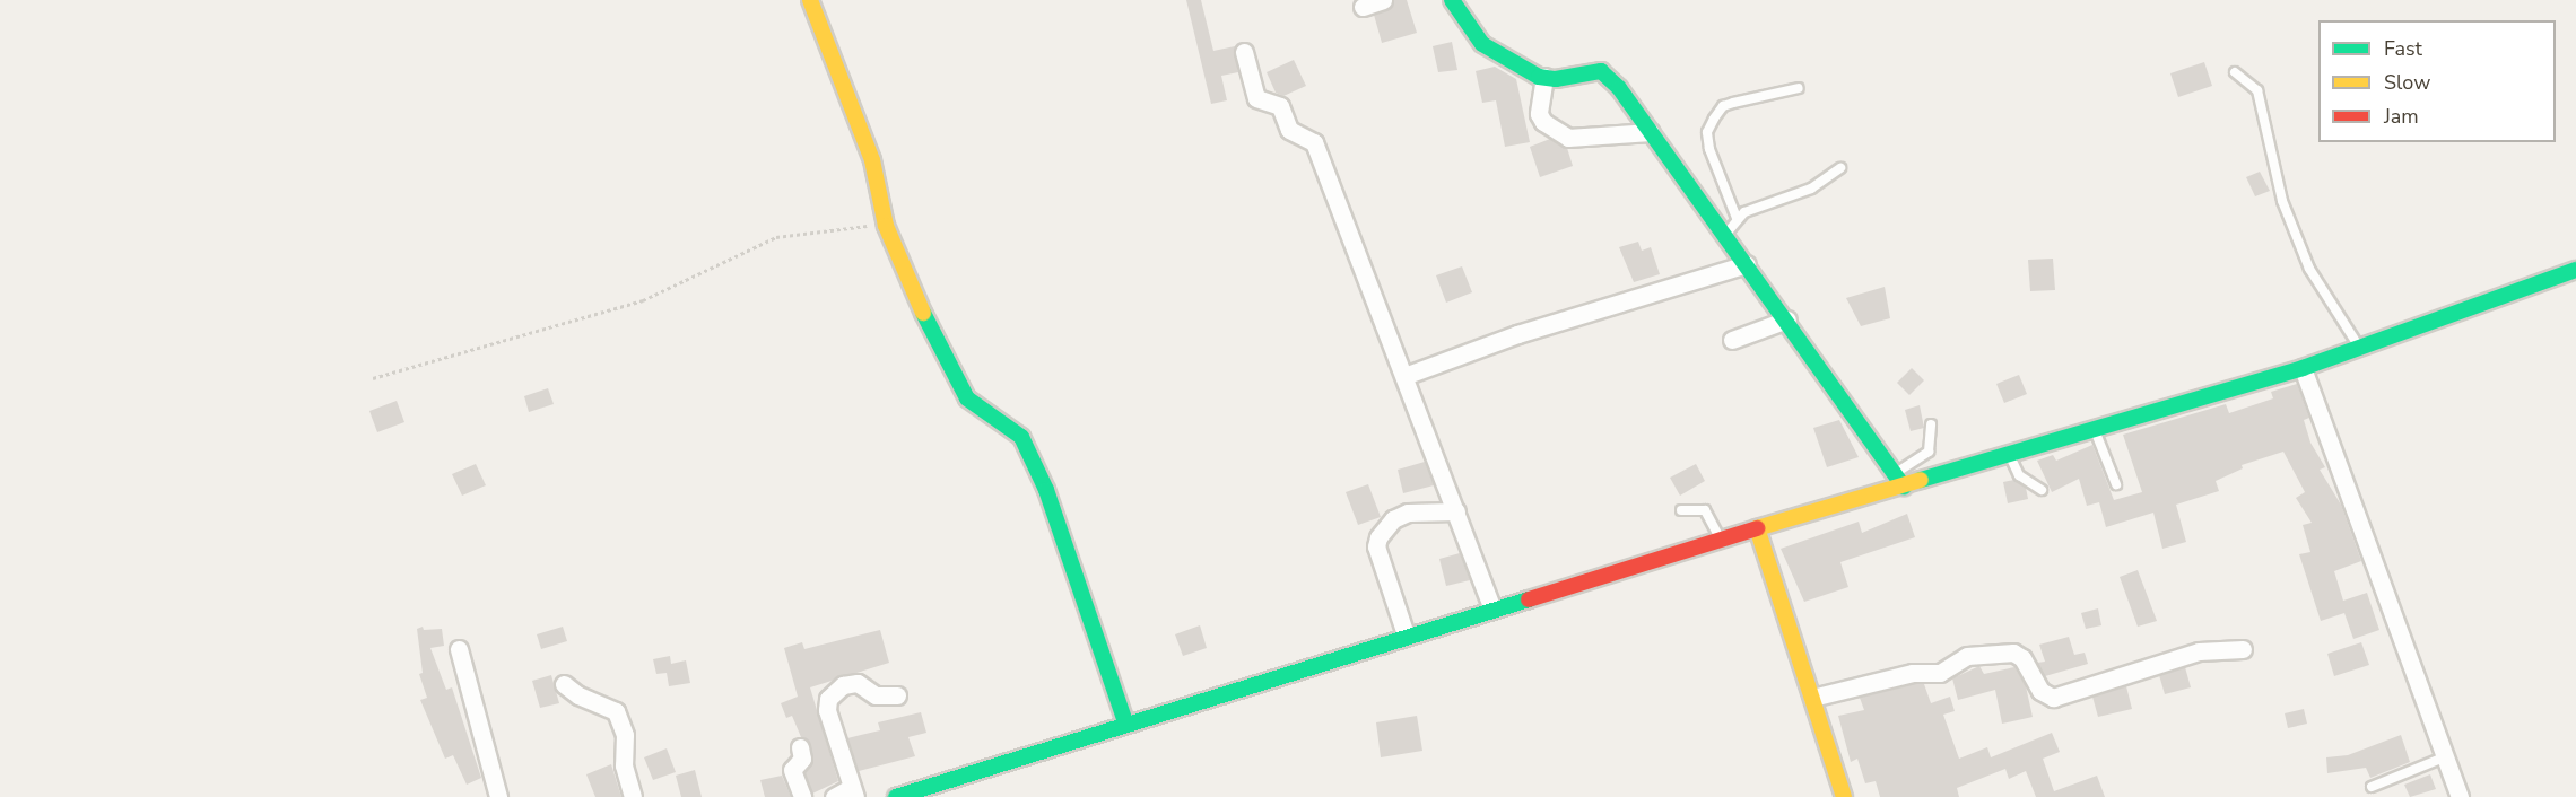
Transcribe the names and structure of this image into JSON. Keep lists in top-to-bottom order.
{
  "legend": ["Fast", "Slow", "Jam"]
}
